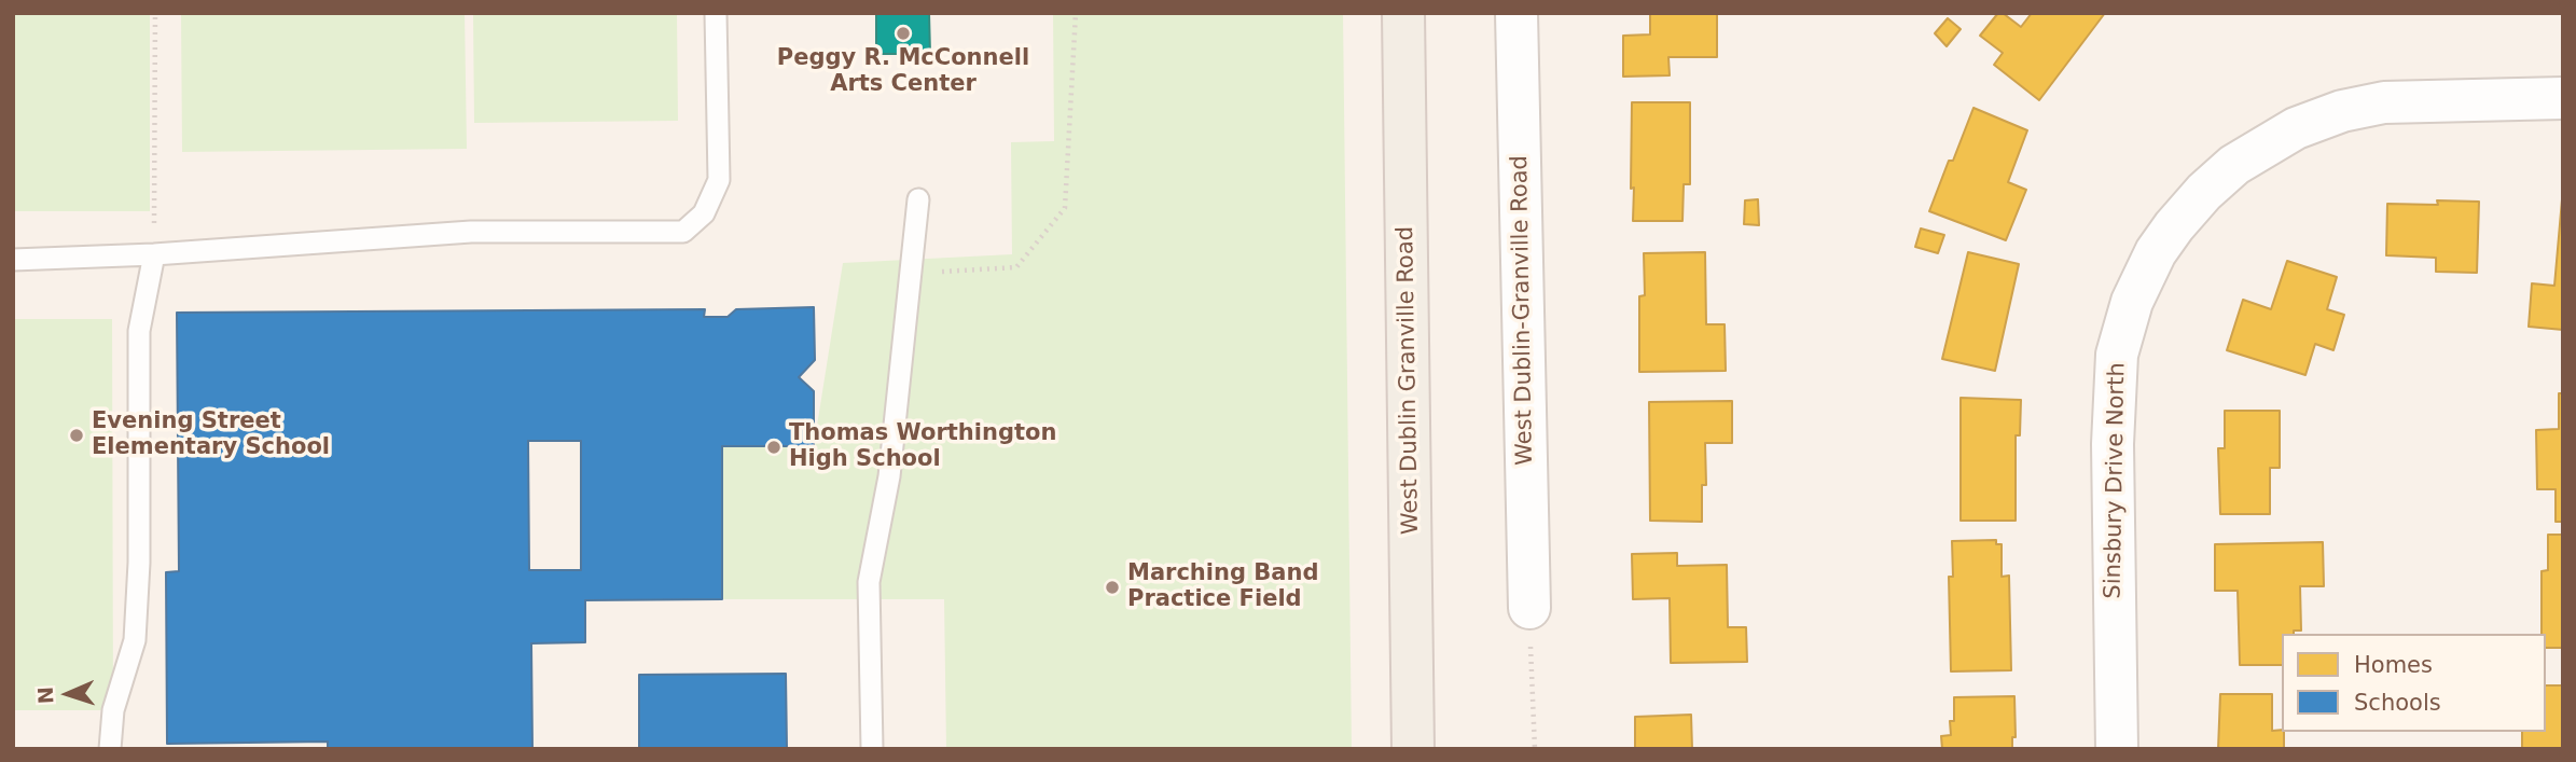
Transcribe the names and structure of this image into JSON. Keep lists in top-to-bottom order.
{
  "streets": {
    "main road": ["West Dublin Granville Road"],
    "street": ["West Dublin-Granville Road", "Sinsbury Drive North"]
  },
  "places": [
    "Peggy R. McConnell Arts Center",
    "Evening Street Elementary School",
    "Thomas Worthington High School",
    "Marching Band Practice Field"
  ],
  "legend": ["Homes", "Schools"],
  "north": "left"
}
